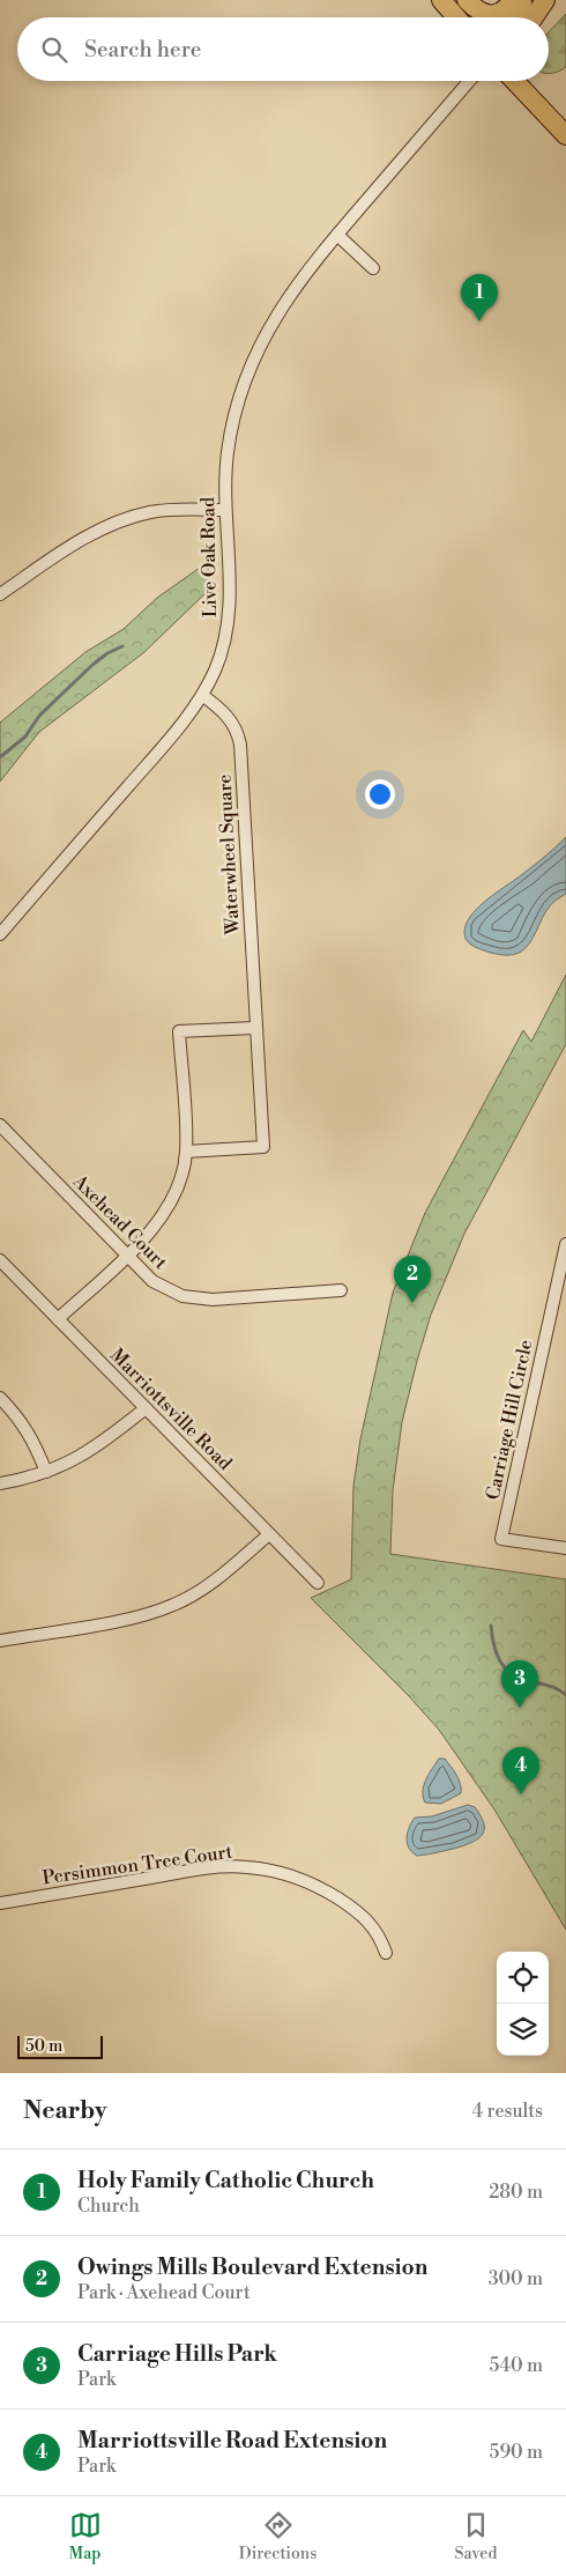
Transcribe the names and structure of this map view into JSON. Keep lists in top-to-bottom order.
{
  "streets": {
    "street": [
      "Live Oak Road",
      "Waterwheel Square",
      "Axehead Court",
      "Marriottsville Road",
      "Carriage Hill Circle",
      "Persimmon Tree Court"
    ]
  },
  "crossings": [
    ["Live Oak Road", "Waterwheel Square"]
  ],
  "scale_bar": "50 m",
  "page": {
    "search": "Search here",
    "pins": [
      "1",
      "2",
      "3",
      "4"
    ],
    "scale": "50 m",
    "heading": ["Nearby", "4 results"],
    "list": [
      {
        "mark": "1",
        "name": "Holy Family Catholic Church",
        "note": "Church",
        "value": "280 m"
      },
      {
        "mark": "2",
        "name": "Owings Mills Boulevard Extension",
        "note": "Park · Axehead Court",
        "value": "300 m"
      },
      {
        "mark": "3",
        "name": "Carriage Hills Park",
        "note": "Park",
        "value": "540 m"
      },
      {
        "mark": "4",
        "name": "Marriottsville Road Extension",
        "note": "Park",
        "value": "590 m"
      }
    ],
    "nav": ["Map", "Directions", "Saved"]
  }
}
